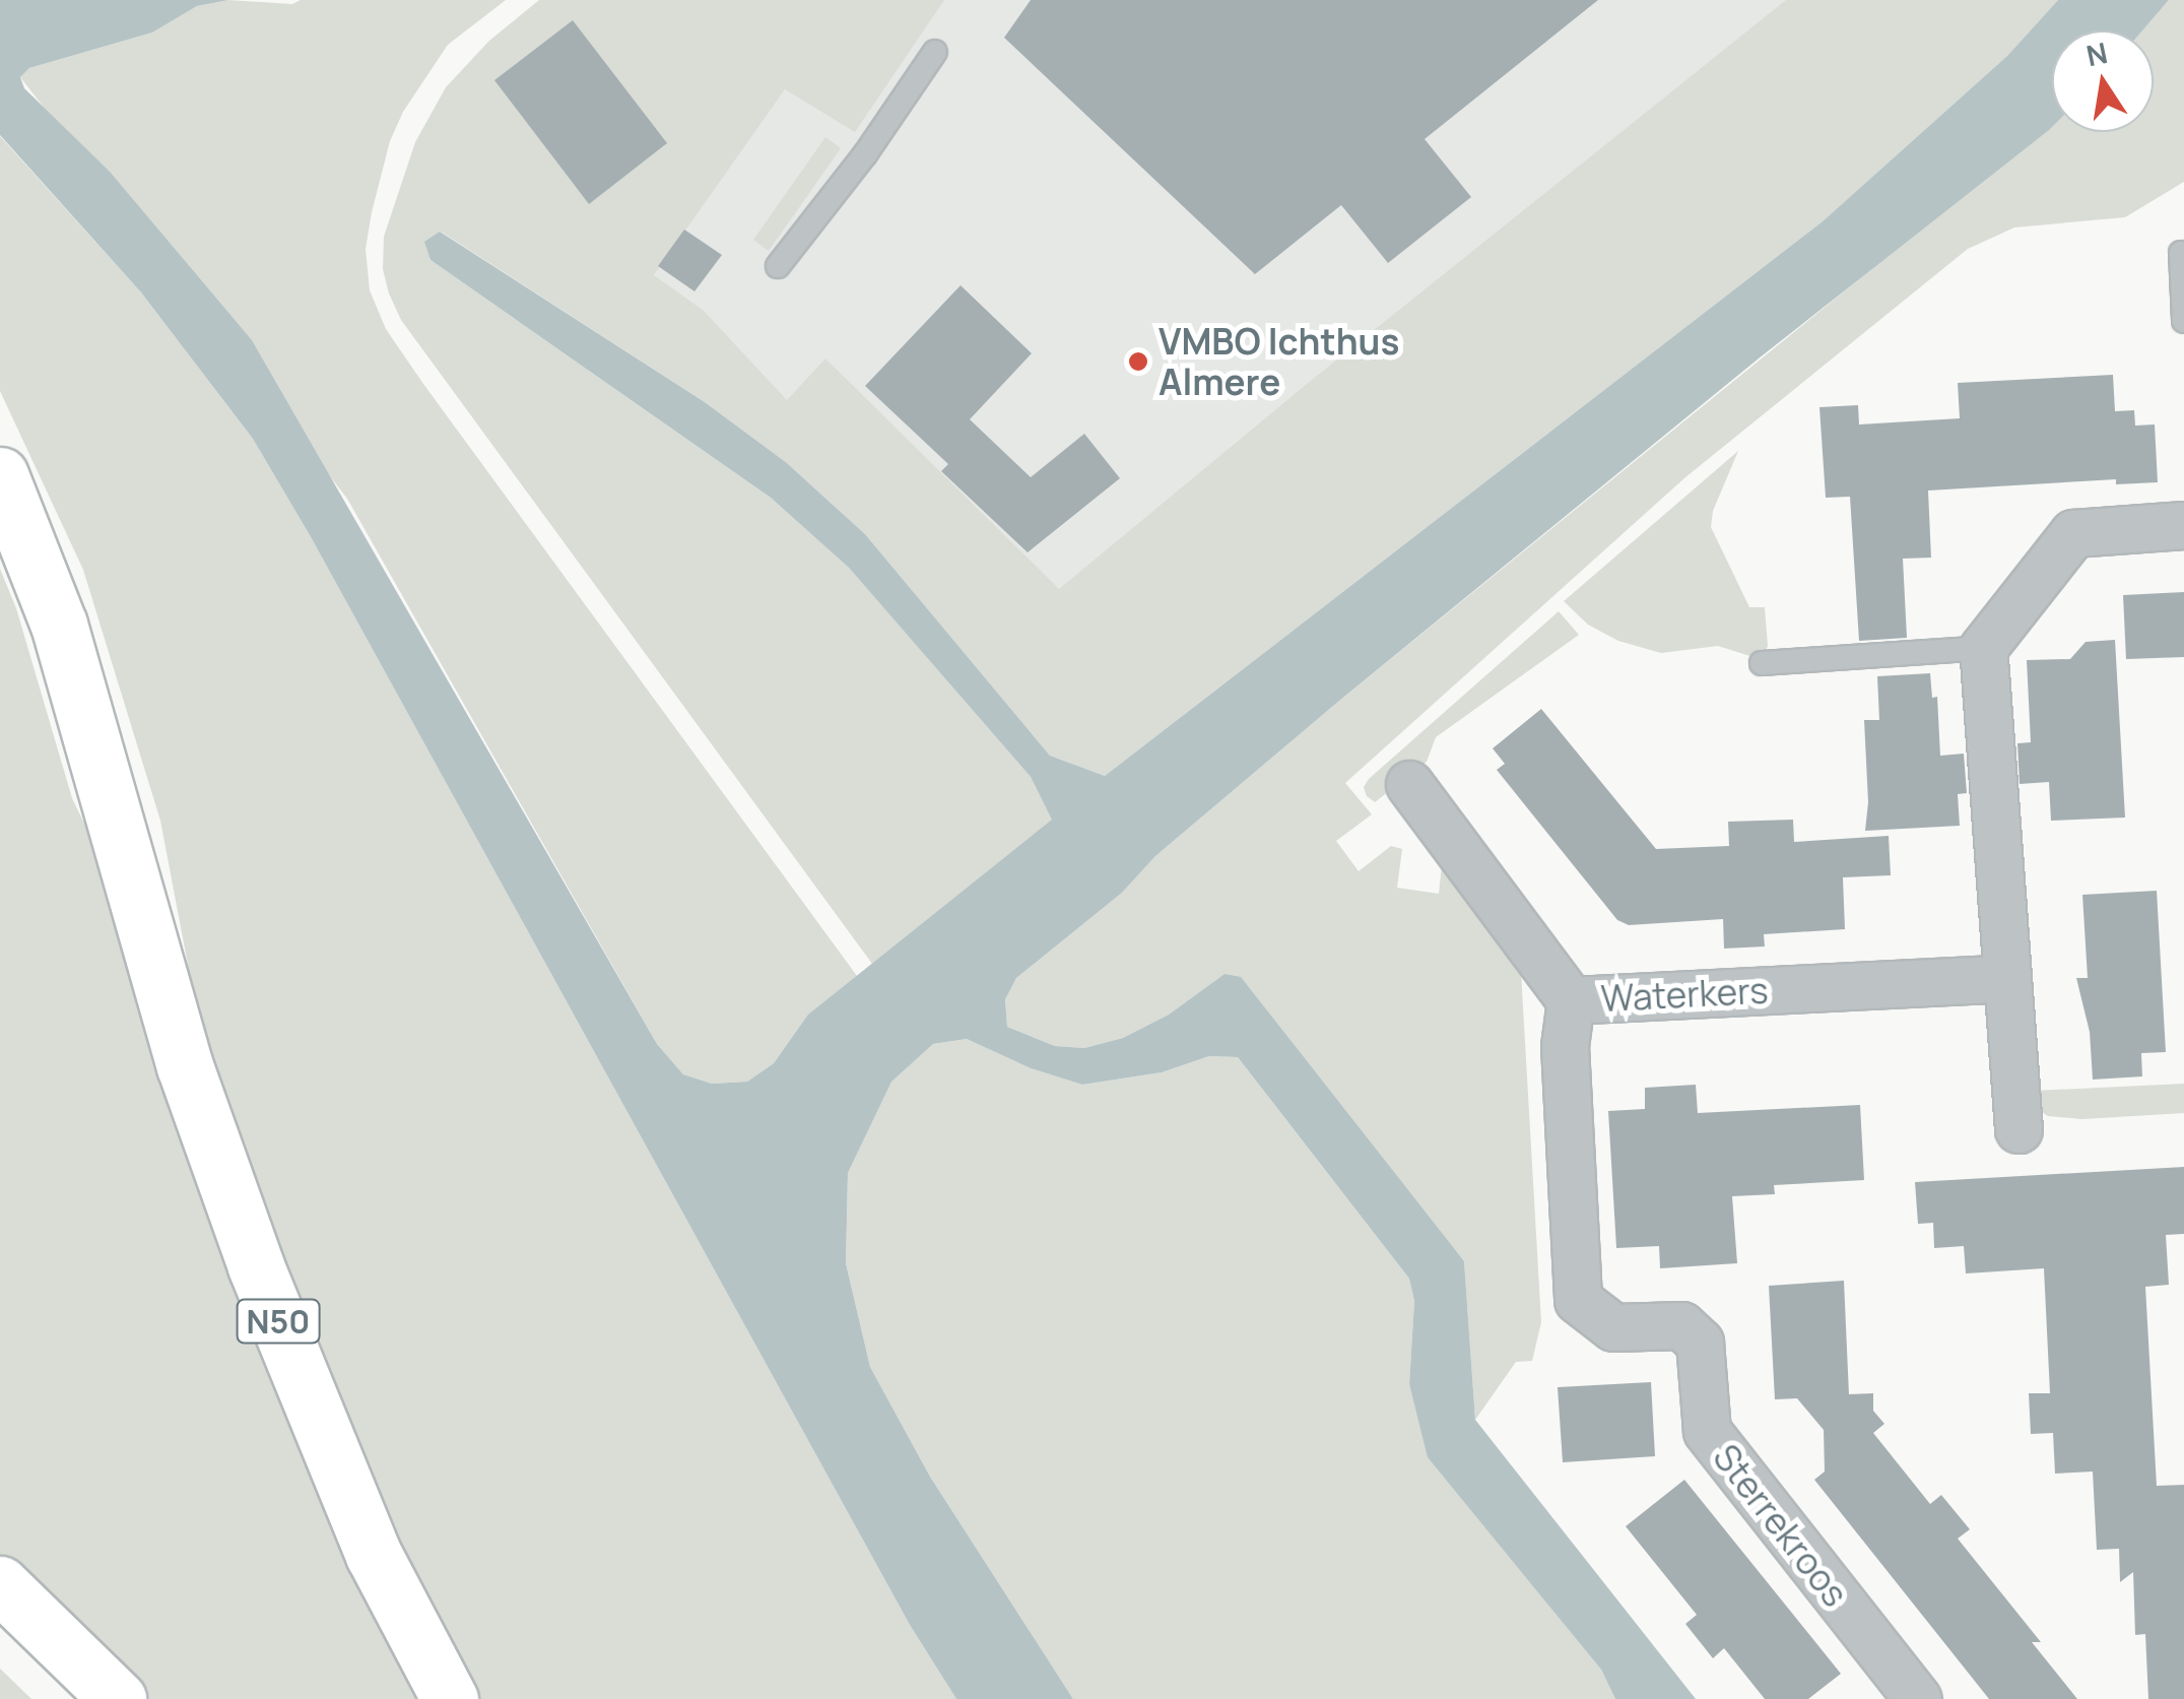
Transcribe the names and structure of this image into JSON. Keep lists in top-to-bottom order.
{
  "streets": {
    "highway": ["N50"],
    "street": ["Waterkers", "Sterrekroos"]
  },
  "crossings": [
    ["Waterkers", "Sterrekroos"]
  ],
  "places": ["VMBO Ichthus Almere"],
  "north": "top"
}
